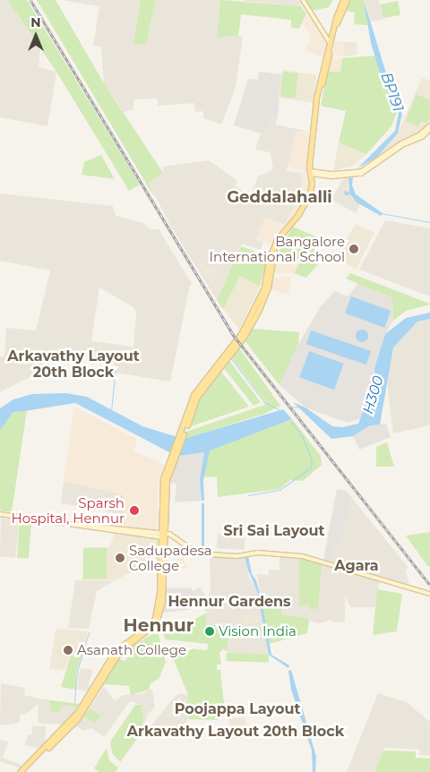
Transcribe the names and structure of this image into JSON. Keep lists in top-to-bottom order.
{
  "districts": [
    "Geddalahalli",
    "Arkavathy Layout 20th Block",
    "Sri Sai Layout",
    "Agara",
    "Hennur Gardens",
    "Hennur",
    "Poojappa Layout",
    "Arkavathy Layout 20th Block"
  ],
  "water": ["BP191", "H300"],
  "places": [
    "Bangalore International School",
    "Sparsh Hospital, Hennur",
    "Sadupadesa College",
    "Vision India",
    "Asanath College"
  ],
  "north": "top"
}
